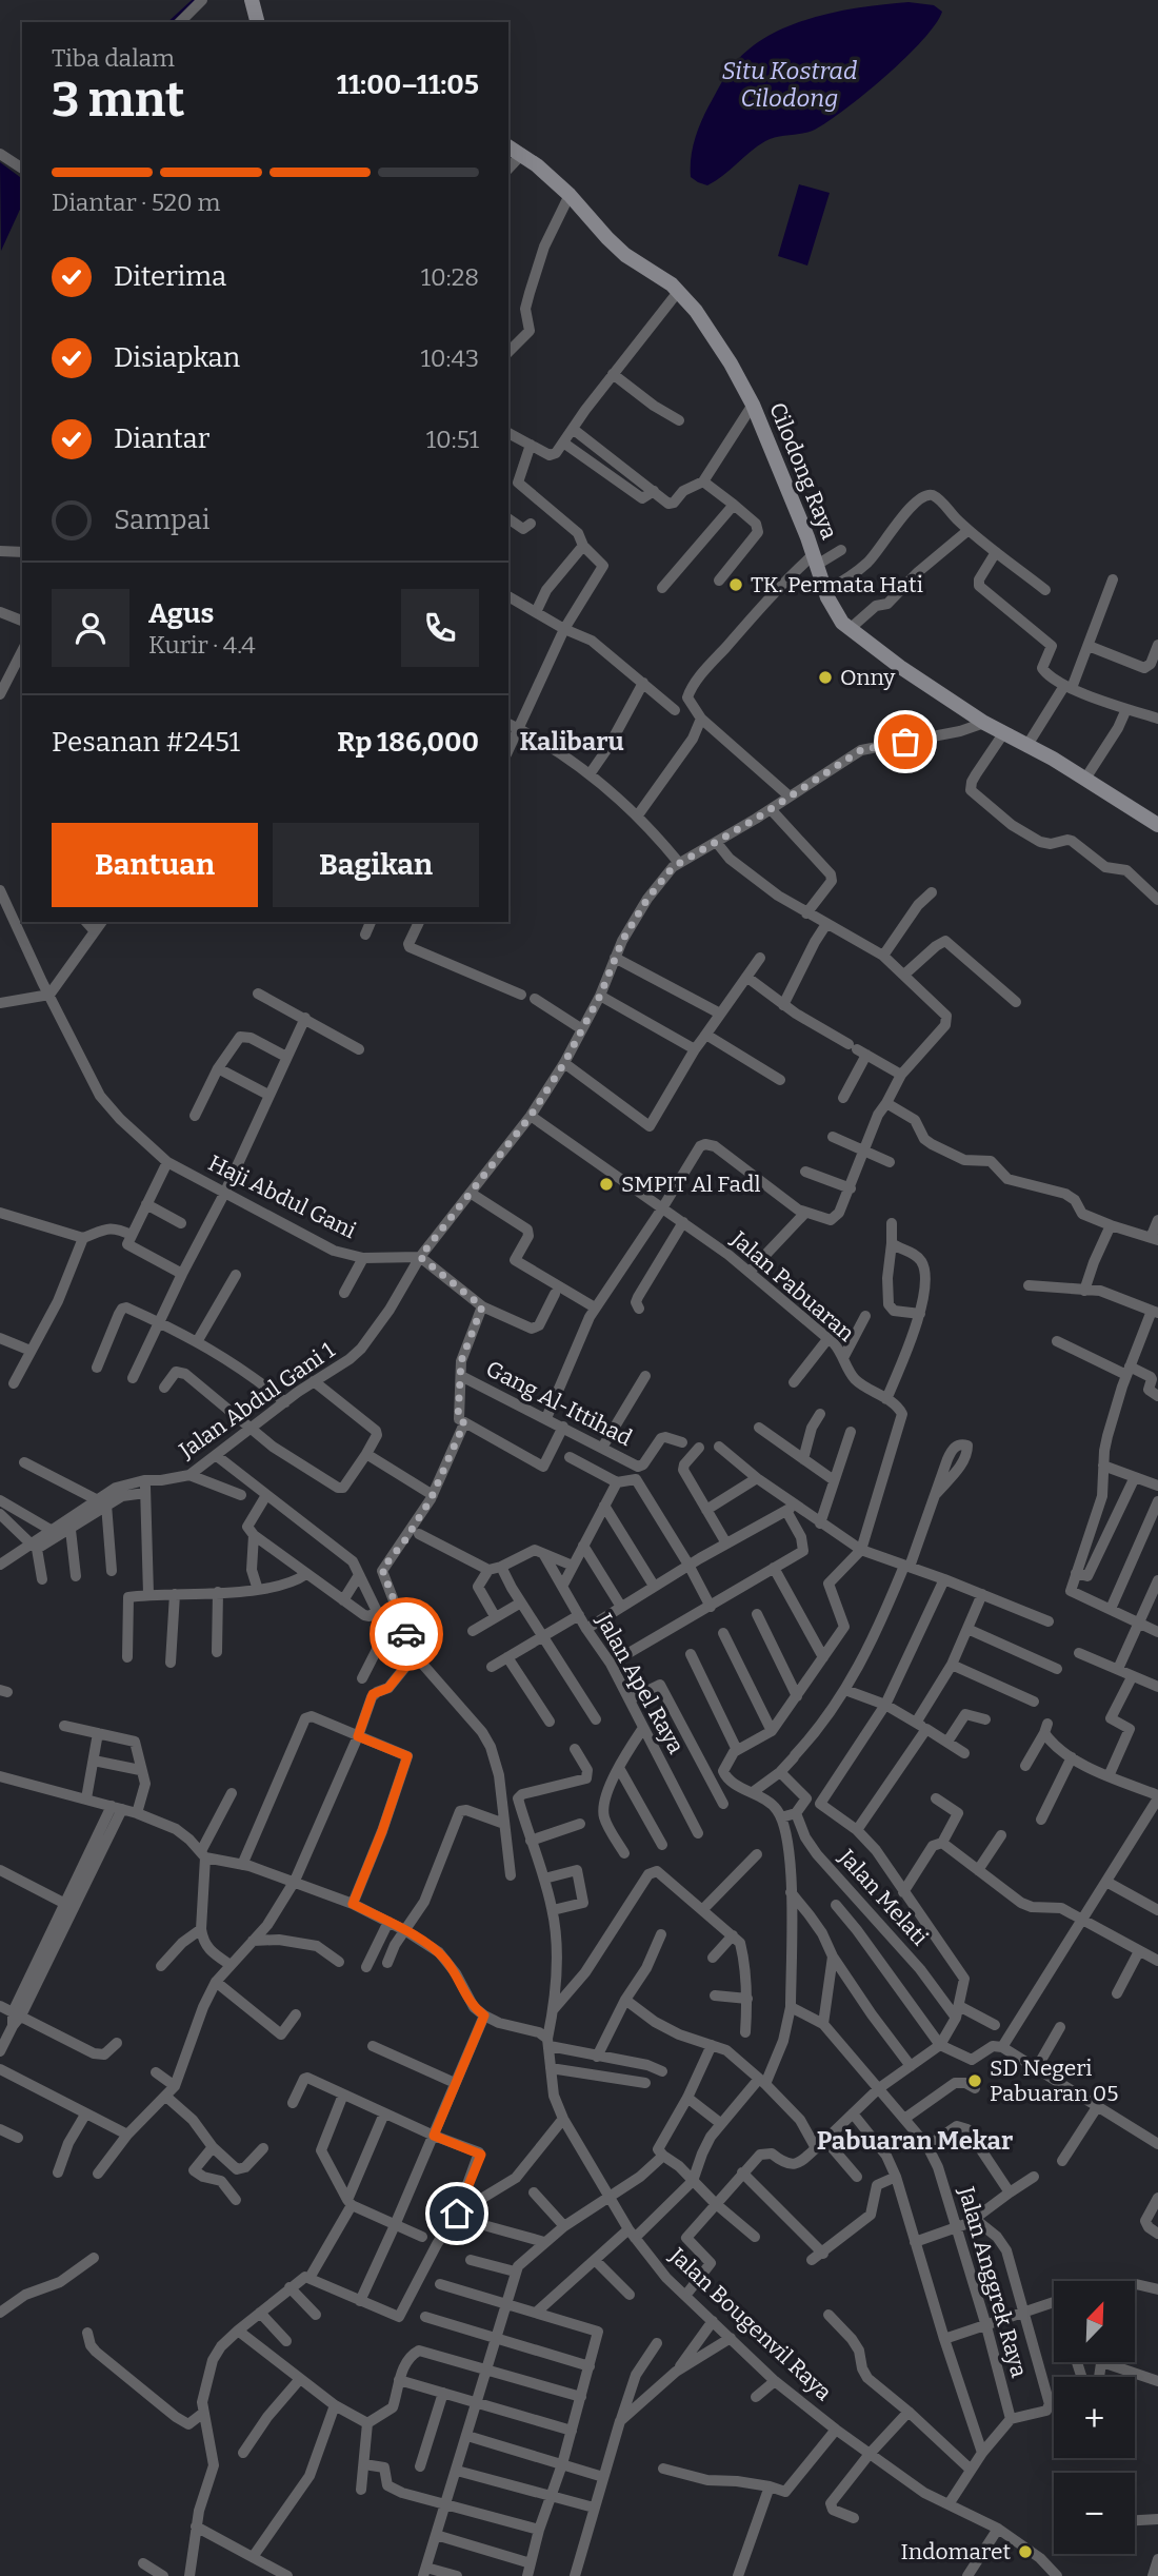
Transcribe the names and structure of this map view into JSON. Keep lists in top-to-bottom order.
{
  "streets": {
    "street": [
      "Cilodong Raya",
      "Haji Abdul Gani",
      "Jalan Pabuaran",
      "Jalan Abdul Gani 1",
      "Gang Al-Ittihad",
      "Jalan Apel Raya",
      "Jalan Melati",
      "Jalan Anggrek Raya",
      "Jalan Bougenvil Raya"
    ]
  },
  "crossings": [
    ["Haji Abdul Gani", "Jalan Abdul Gani 1"]
  ],
  "districts": ["Kalibaru", "Pabuaran Mekar"],
  "water": ["Situ Kostrad Cilodong"],
  "places": [
    "TK. Permata Hati",
    "Onny",
    "SMPIT Al Fadl",
    "SD Negeri Pabuaran 05",
    "Indomaret"
  ],
  "north": "top right",
  "page": {
    "heading": ["3 mnt", "Tiba dalam", "11:00–11:05"],
    "panel": [
      "Agus",
      "Kurir · 4.4",
      "Pesanan #2451",
      "Rp 186,000"
    ],
    "bar": "Diantar · 520 m",
    "list": [
      ["Diterima", "10:28"],
      ["Disiapkan", "10:43"],
      ["Diantar", "10:51"],
      "Sampai"
    ],
    "buttons": ["Bantuan", "Bagikan"],
    "map_buttons": ["+", "−"]
  }
}
